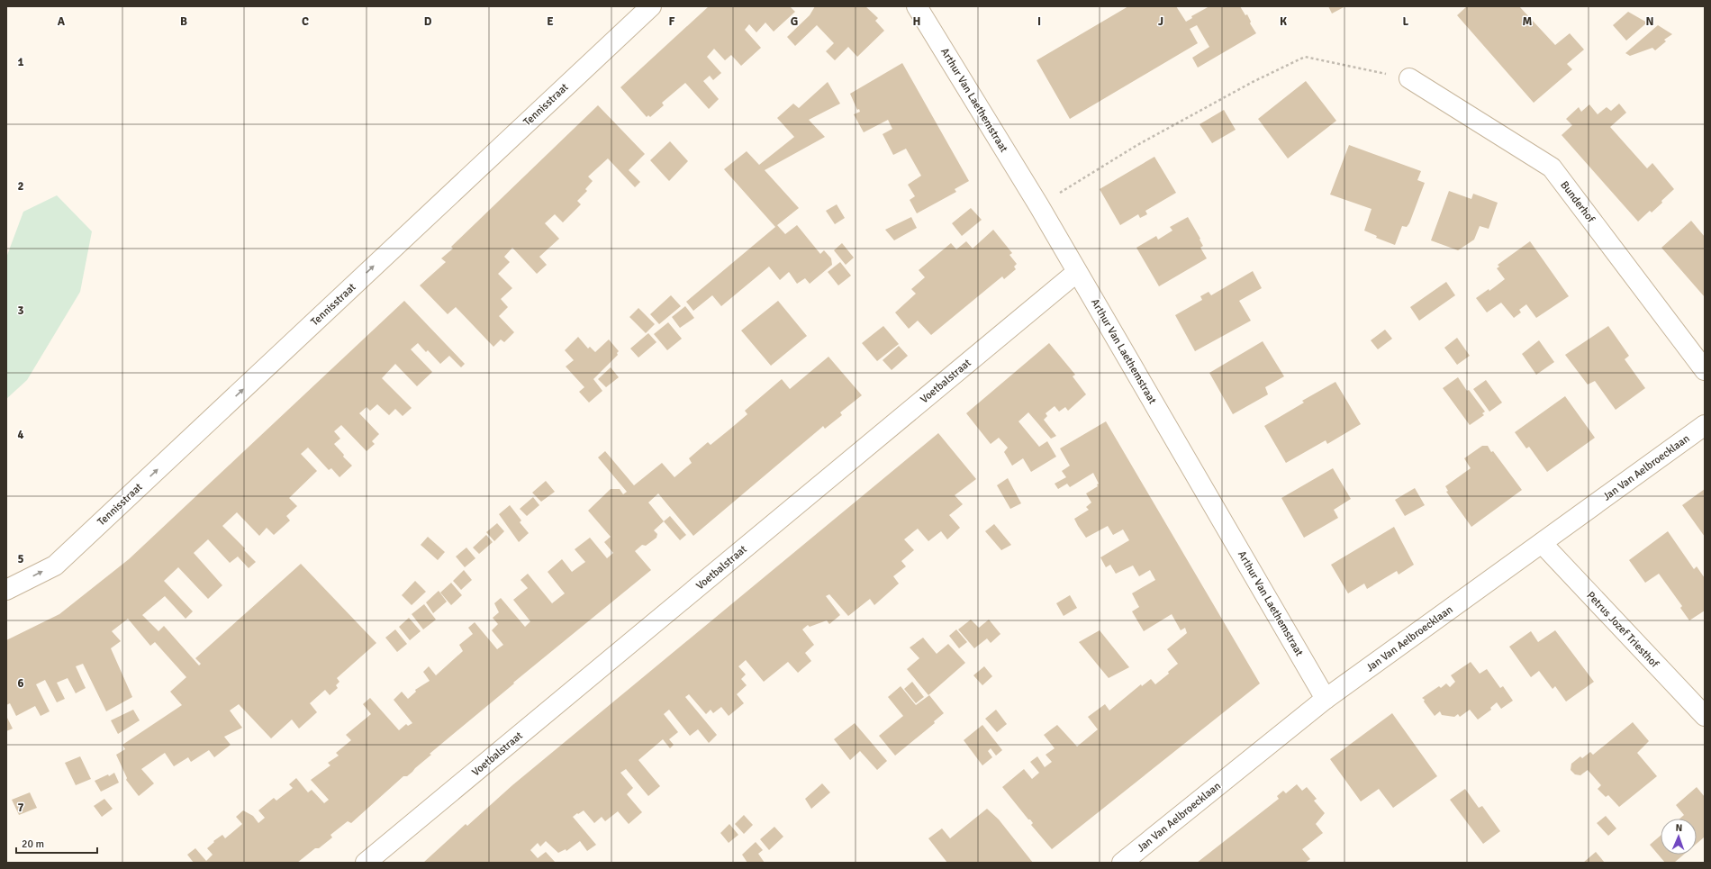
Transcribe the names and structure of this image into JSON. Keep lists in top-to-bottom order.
{
  "streets": {
    "street": [
      "Arthur Van Laethemstraat",
      "Tennisstraat",
      "Bunderhof",
      "Voetbalstraat",
      "Jan Van Aelbroecklaan",
      "Petrus Jozef Triesthof"
    ]
  },
  "crossings": [
    ["Arthur Van Laethemstraat", "Voetbalstraat"],
    ["Arthur Van Laethemstraat", "Jan Van Aelbroecklaan"],
    ["Jan Van Aelbroecklaan", "Petrus Jozef Triesthof"]
  ],
  "one_way": ["Tennisstraat"],
  "scale_bar": "20 m",
  "north": "top",
  "grid": {
    "columns": [
      "A",
      "B",
      "C",
      "D",
      "E",
      "F",
      "G",
      "H",
      "I",
      "J",
      "K",
      "L",
      "M",
      "N"
    ],
    "rows": [
      "1",
      "2",
      "3",
      "4",
      "5",
      "6",
      "7"
    ]
  }
}
